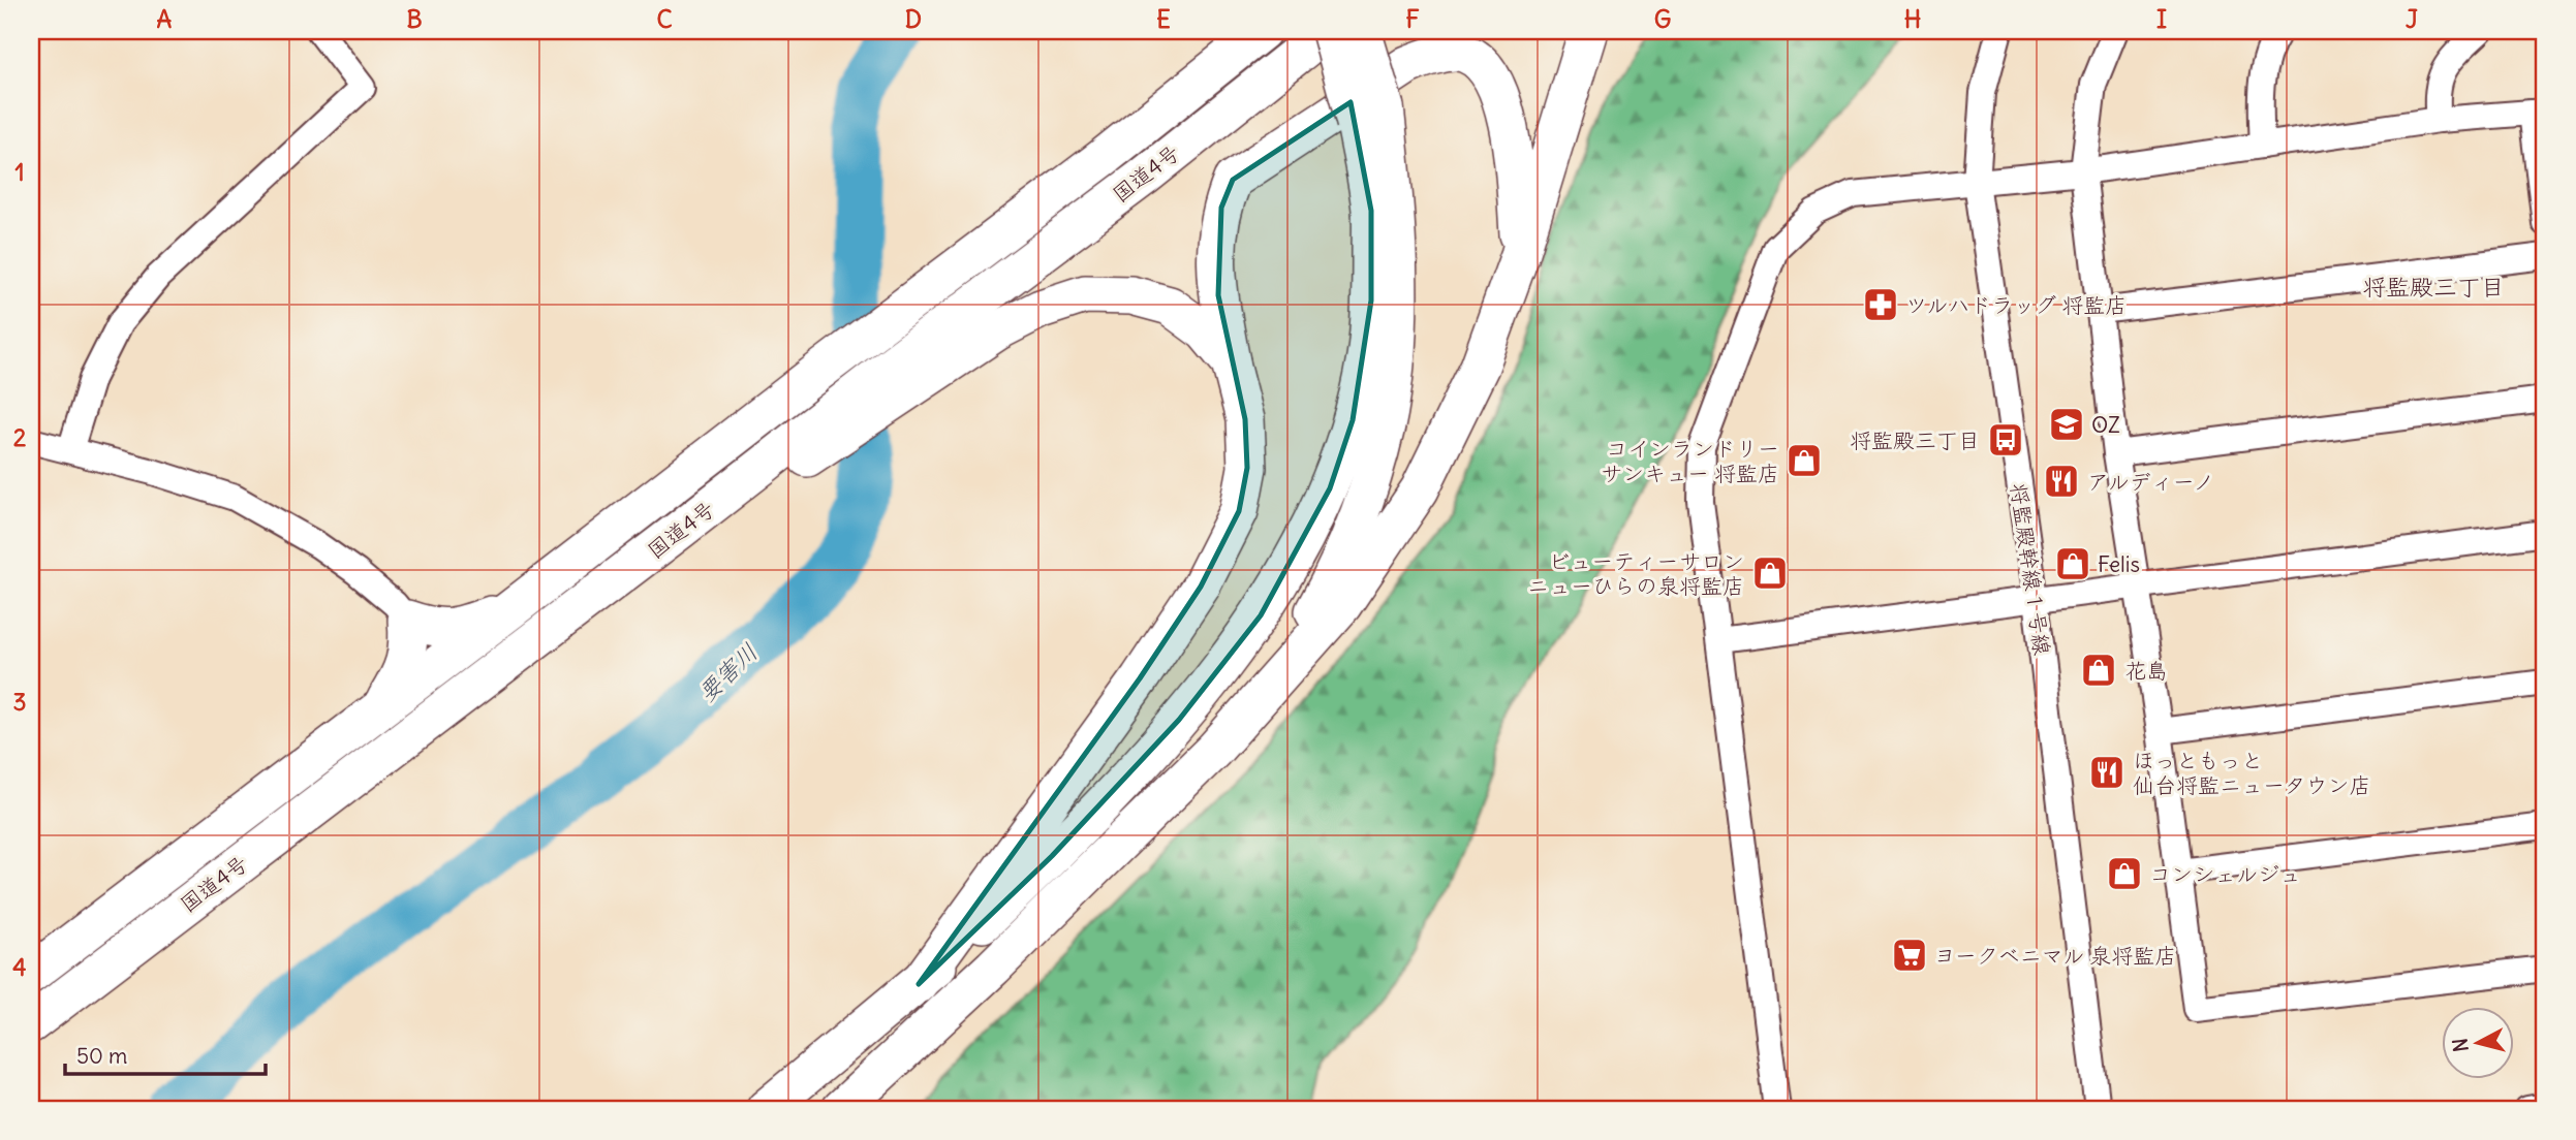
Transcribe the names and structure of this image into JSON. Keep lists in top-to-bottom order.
{
  "streets": {
    "highway": ["国道4号"],
    "street": ["将監殿幹線１号線"]
  },
  "districts": ["将監殿三丁目"],
  "water": ["要害川"],
  "places": {
    "pharmacy": ["ツルハドラッグ 将監店"],
    "school or university": ["OZ"],
    "bus stop": ["将監殿三丁目"],
    "shop": [
      "コインランドリー サンキュー 将監店",
      "Felis",
      "ビューティーサロン ニューひらの泉将監店",
      "花島",
      "コンシェルジュ"
    ],
    "restaurant": ["アルディーノ", "ほっともっと 仙台将監ニュータウン店"],
    "supermarket": ["ヨークベニマル 泉将監店"]
  },
  "scale_bar": "50 m",
  "north": "left",
  "grid": {
    "columns": [
      "A",
      "B",
      "C",
      "D",
      "E",
      "F",
      "G",
      "H",
      "I",
      "J"
    ],
    "rows": [
      "1",
      "2",
      "3",
      "4"
    ]
  }
}
